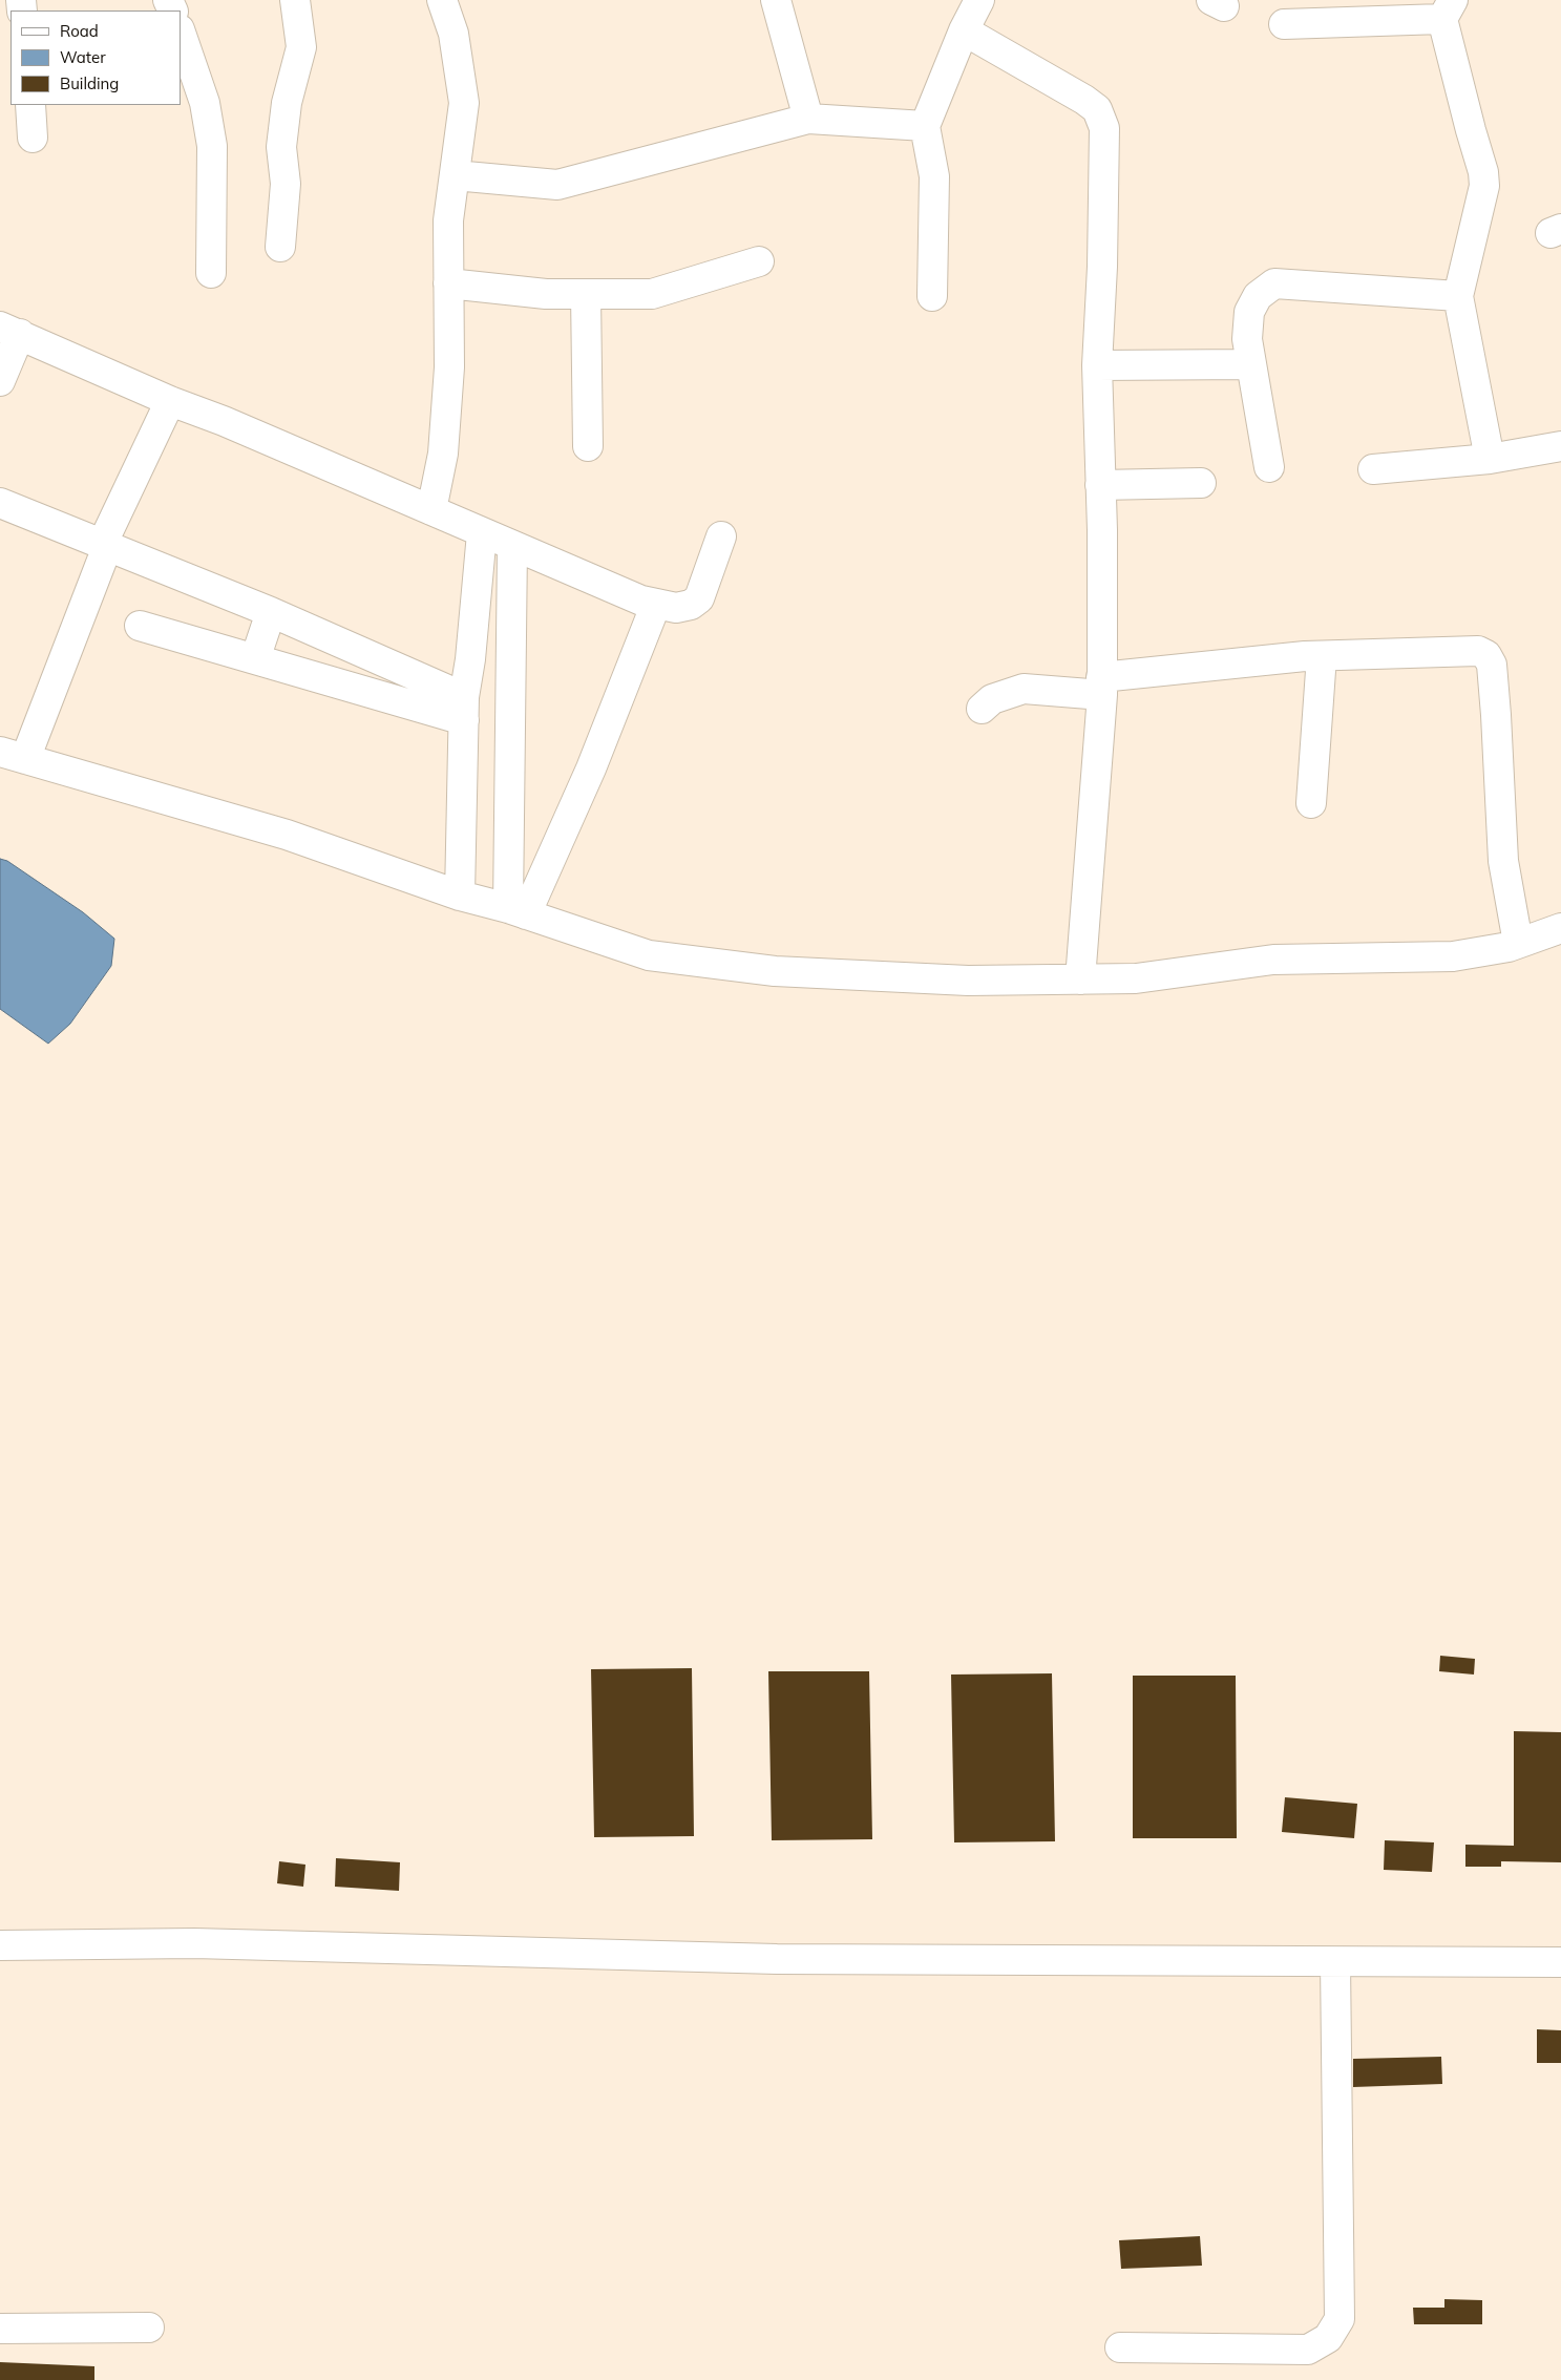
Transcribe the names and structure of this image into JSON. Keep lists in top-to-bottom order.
{
  "legend": ["Road", "Water", "Building"]
}
